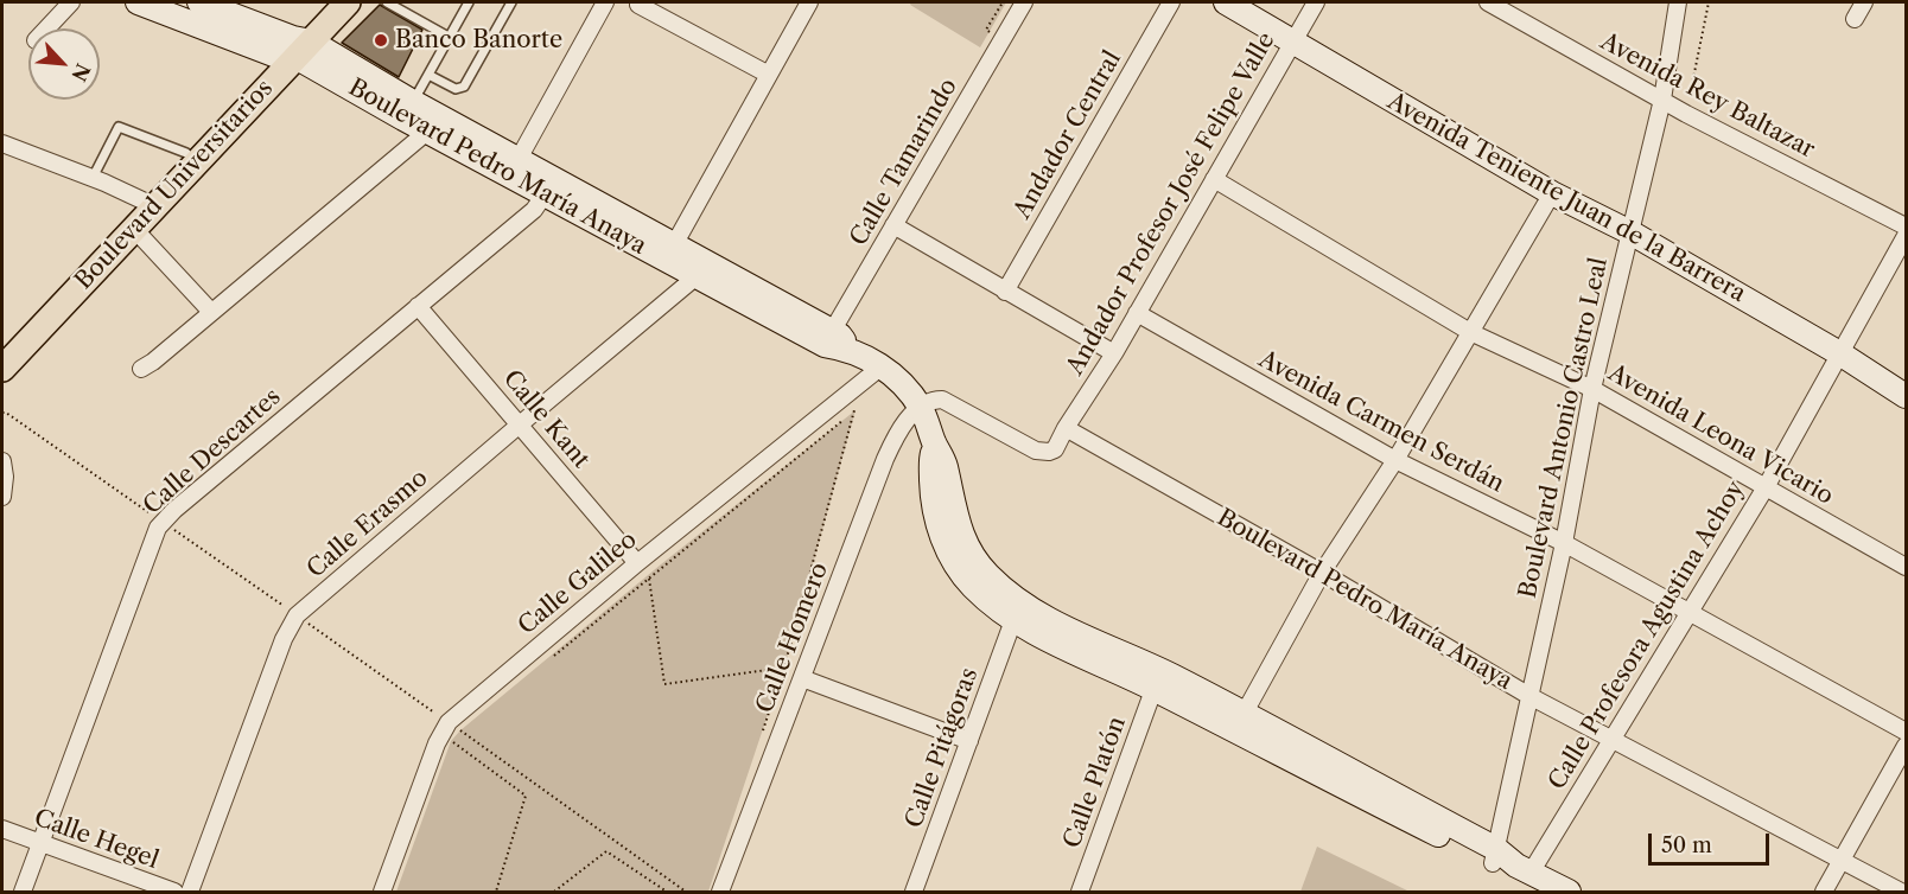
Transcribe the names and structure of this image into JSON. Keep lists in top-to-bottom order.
{
  "streets": {
    "main road": ["Boulevard Universitarios"],
    "street": [
      "Avenida Rey Baltazar",
      "Andador Central",
      "Calle Tamarindo",
      "Boulevard Pedro María Anaya",
      "Avenida Teniente Juan de la Barrera",
      "Andador Profesor José Felipe Valle",
      "Calle Kant",
      "Avenida Carmen Serdán",
      "Boulevard Antonio Castro Leal",
      "Avenida Leona Vicario",
      "Calle Descartes",
      "Calle Erasmo",
      "Calle Galileo",
      "Calle Profesora Agustina Achoy",
      "Calle Homero",
      "Calle Pitágoras",
      "Calle Platón",
      "Calle Hegel"
    ]
  },
  "crossings": [
    ["Avenida Rey Baltazar", "Boulevard Antonio Castro Leal"],
    ["Calle Tamarindo", "Boulevard Pedro María Anaya"],
    ["Boulevard Pedro María Anaya", "Boulevard Universitarios"],
    ["Boulevard Pedro María Anaya", "Andador Profesor José Felipe Valle"],
    ["Boulevard Pedro María Anaya", "Boulevard Antonio Castro Leal"],
    ["Boulevard Pedro María Anaya", "Calle Descartes"],
    ["Boulevard Pedro María Anaya", "Calle Erasmo"],
    ["Boulevard Pedro María Anaya", "Calle Galileo"],
    ["Boulevard Pedro María Anaya", "Calle Profesora Agustina Achoy"],
    ["Boulevard Pedro María Anaya", "Calle Homero"],
    ["Boulevard Pedro María Anaya", "Calle Pitágoras"],
    ["Avenida Teniente Juan de la Barrera", "Andador Profesor José Felipe Valle"],
    ["Avenida Teniente Juan de la Barrera", "Boulevard Antonio Castro Leal"],
    ["Avenida Teniente Juan de la Barrera", "Calle Profesora Agustina Achoy"],
    ["Andador Profesor José Felipe Valle", "Avenida Carmen Serdán"],
    ["Andador Profesor José Felipe Valle", "Avenida Leona Vicario"],
    ["Calle Kant", "Calle Descartes"],
    ["Calle Kant", "Calle Erasmo"],
    ["Calle Kant", "Calle Galileo"],
    ["Avenida Carmen Serdán", "Boulevard Antonio Castro Leal"],
    ["Avenida Carmen Serdán", "Calle Profesora Agustina Achoy"],
    ["Boulevard Antonio Castro Leal", "Avenida Leona Vicario"],
    ["Boulevard Antonio Castro Leal", "Calle Profesora Agustina Achoy"],
    ["Avenida Leona Vicario", "Calle Profesora Agustina Achoy"],
    ["Calle Descartes", "Calle Hegel"]
  ],
  "places": ["Banco Banorte"],
  "scale_bar": "50 m",
  "north": "bottom right"
}
